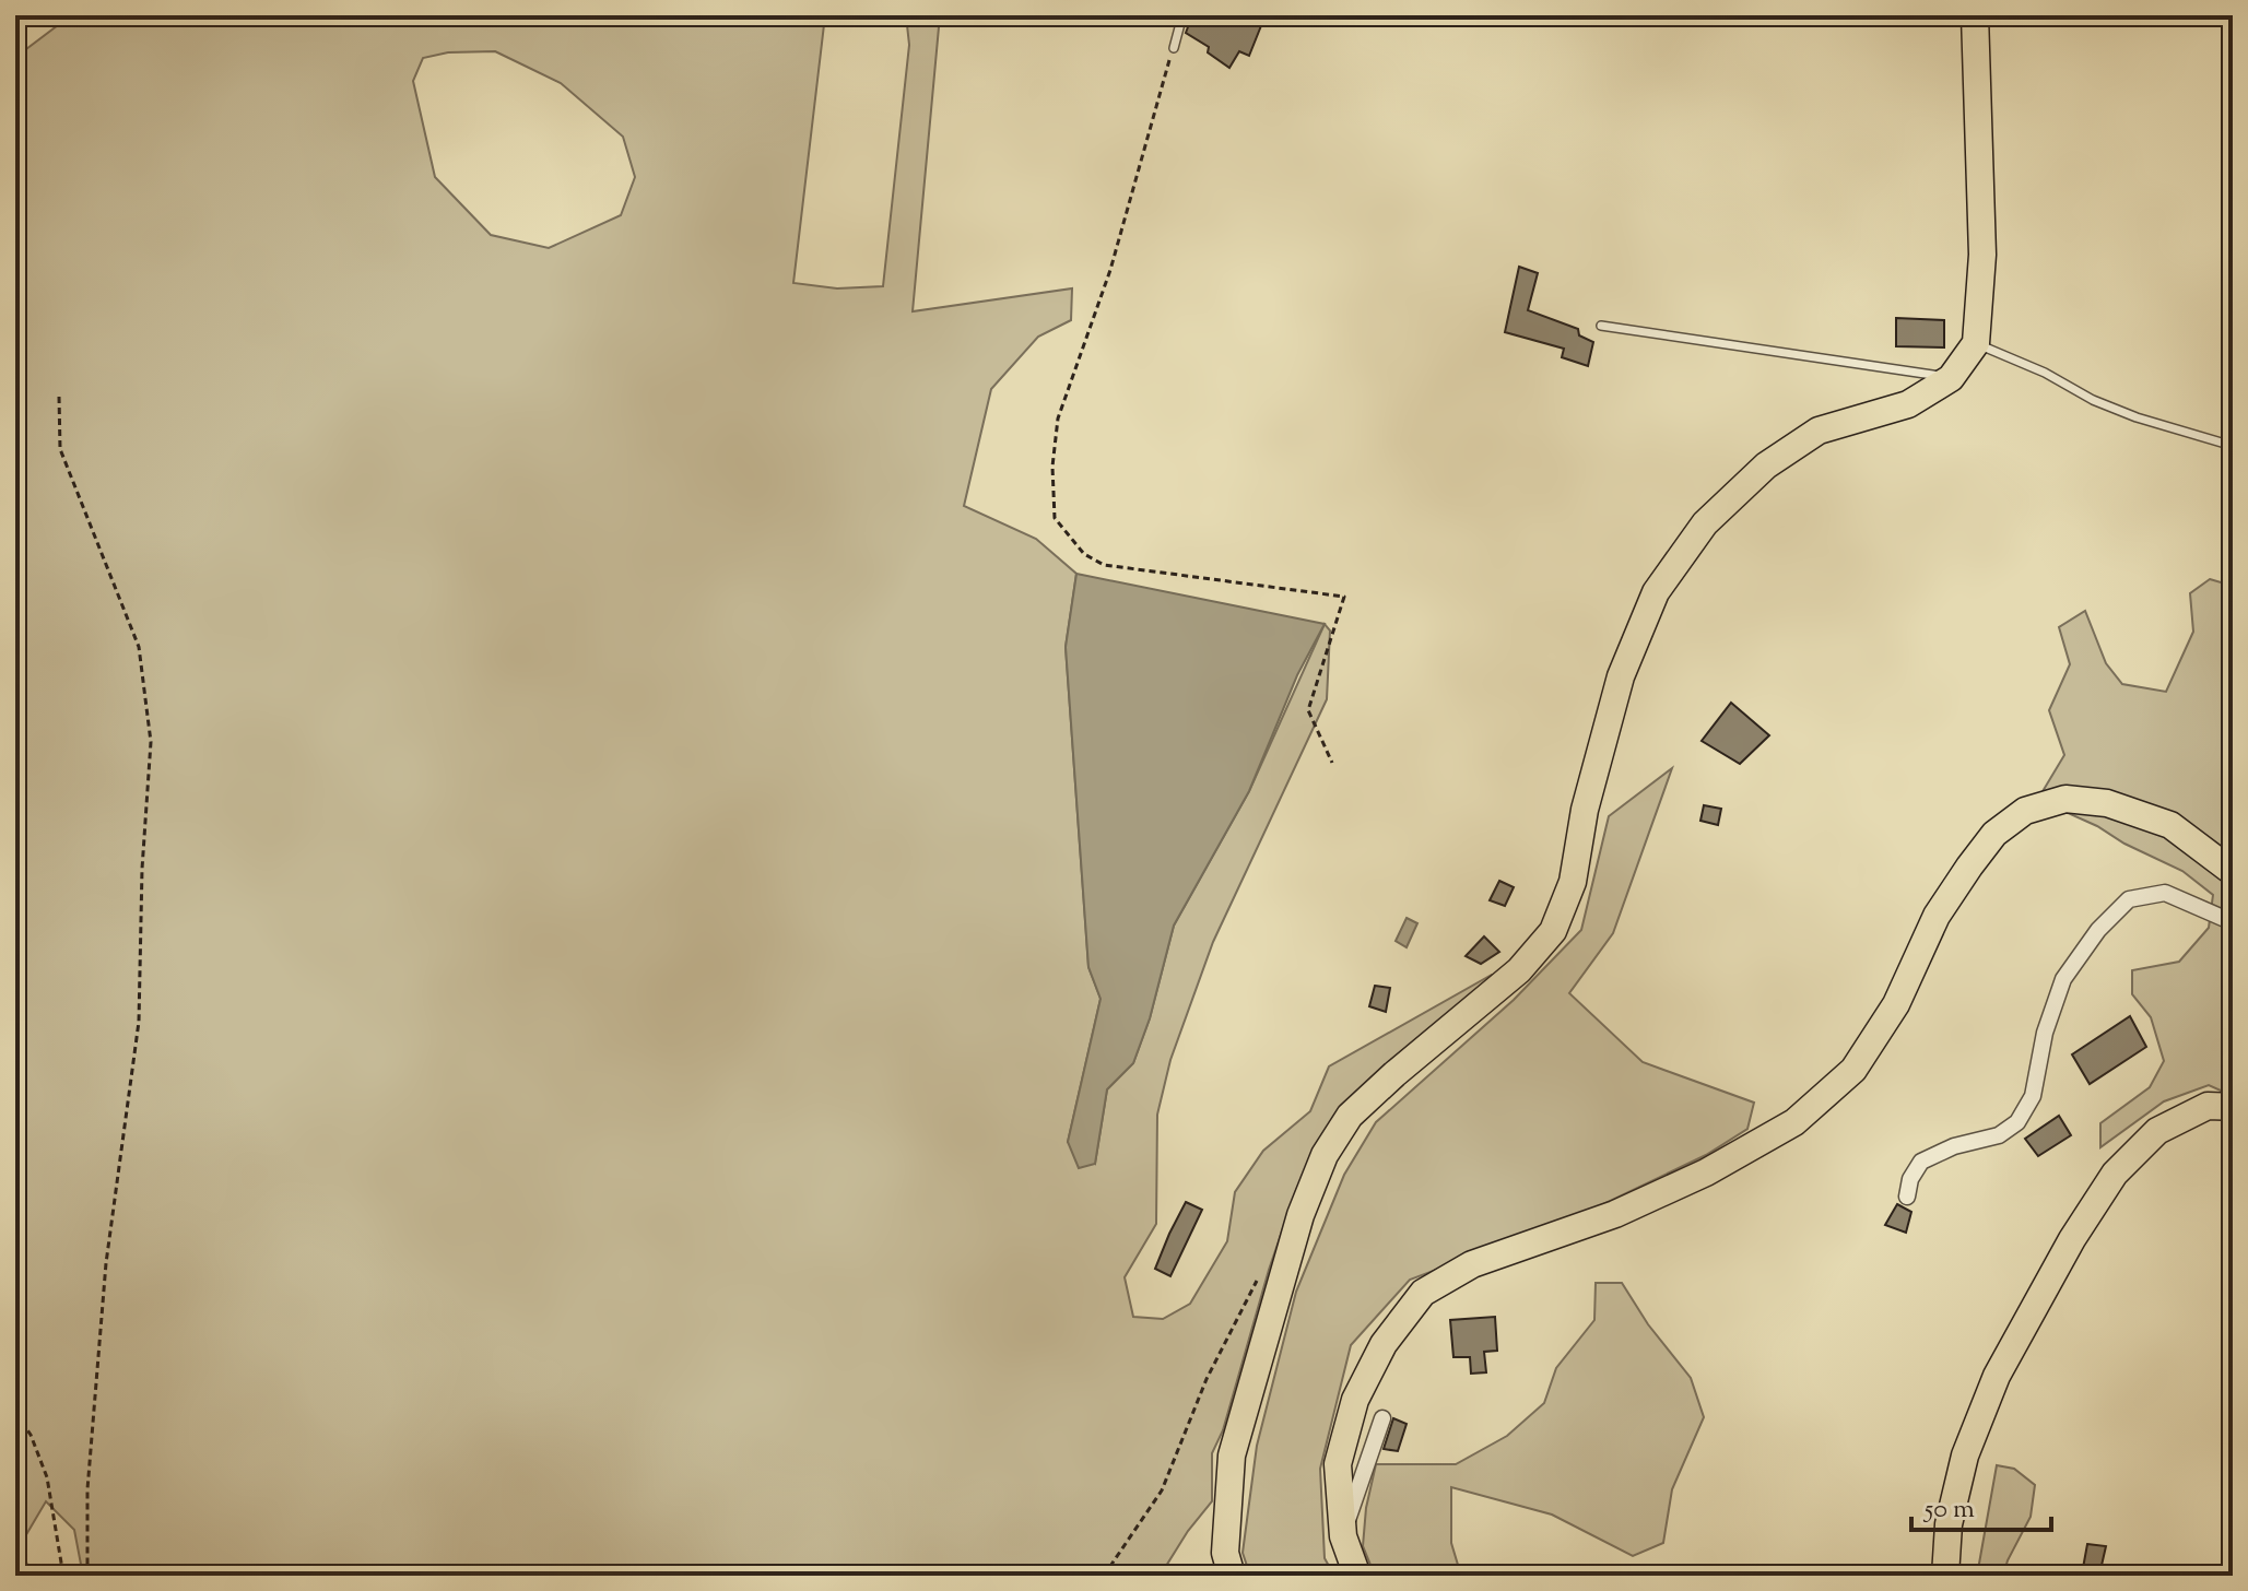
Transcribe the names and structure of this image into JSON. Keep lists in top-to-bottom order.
{
  "scale_bar": "50 m"
}
